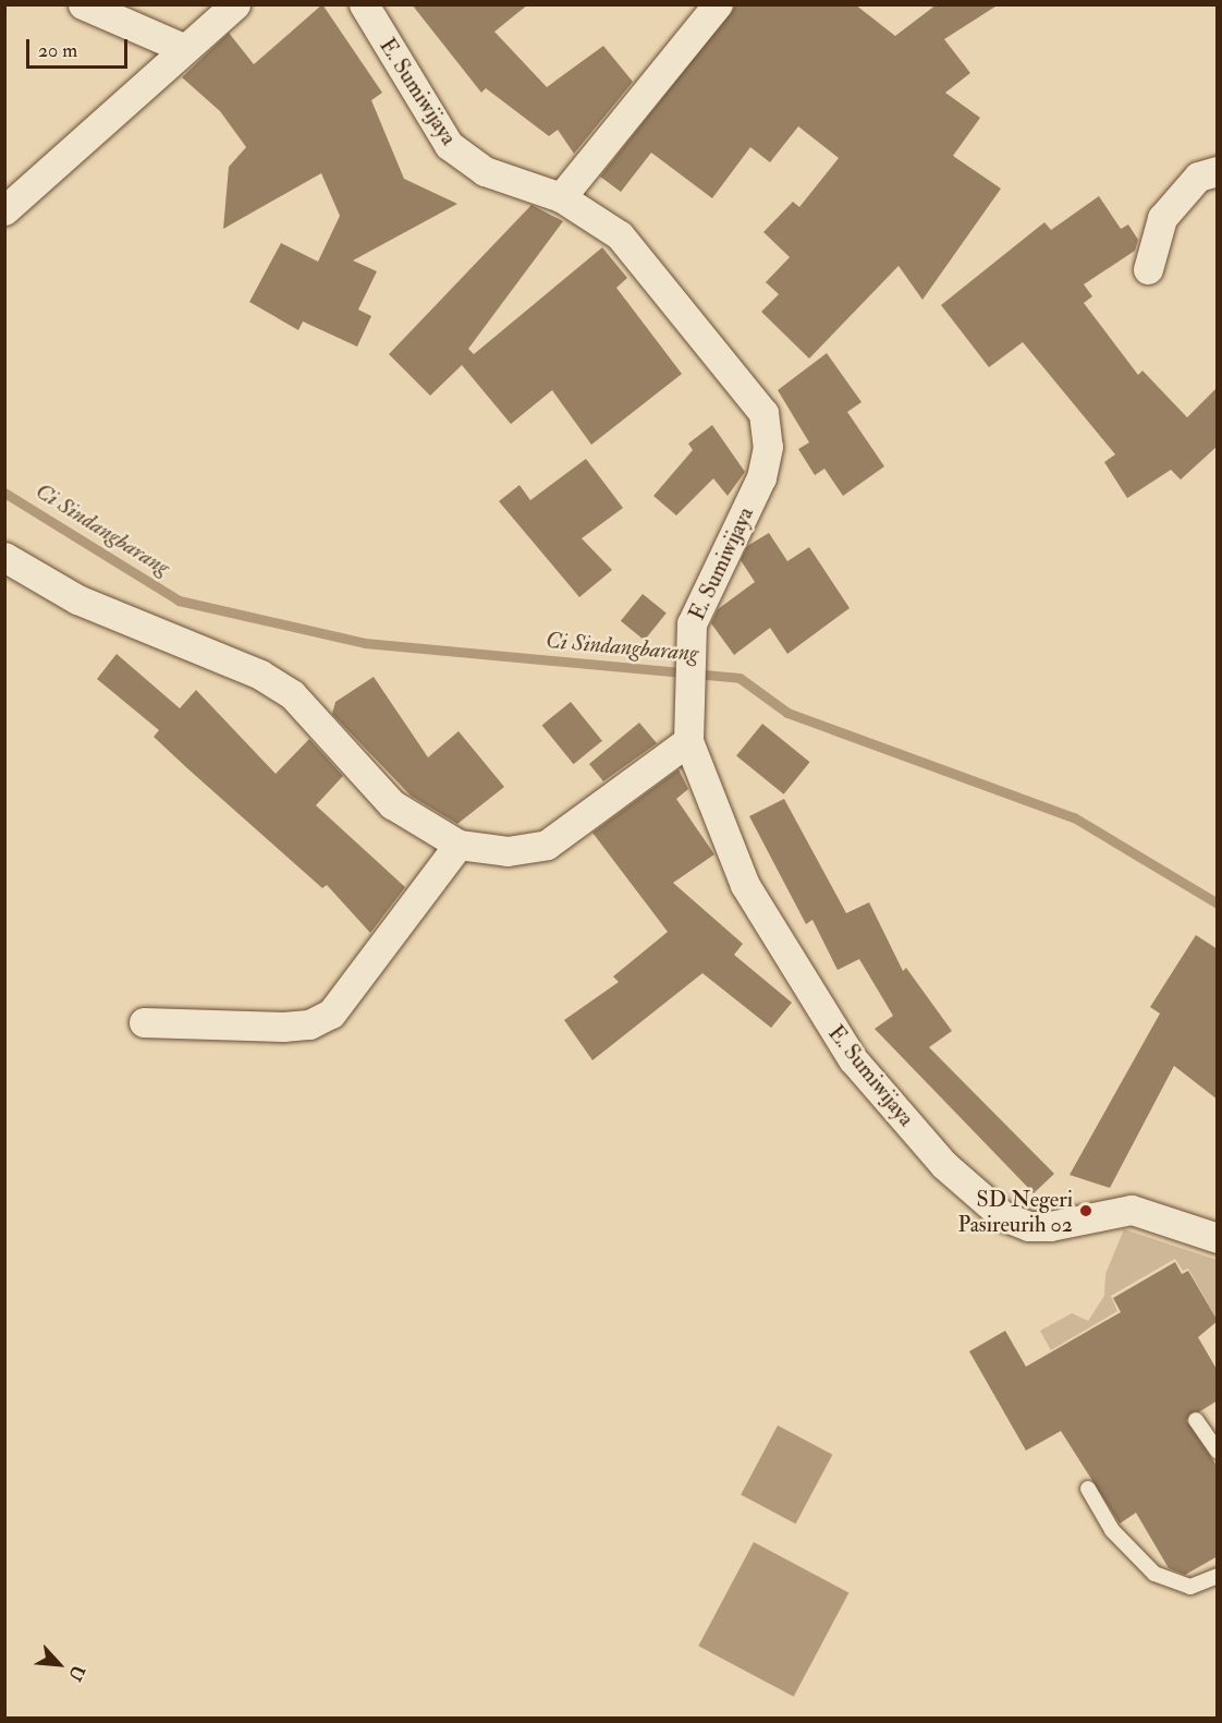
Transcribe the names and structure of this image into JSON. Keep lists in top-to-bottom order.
{
  "streets": {
    "street": ["E. Sumiwijaya"]
  },
  "water": ["Ci Sindangbarang"],
  "places": ["SD Negeri Pasireurih 02"],
  "scale_bar": "20 m",
  "north": "bottom right"
}
